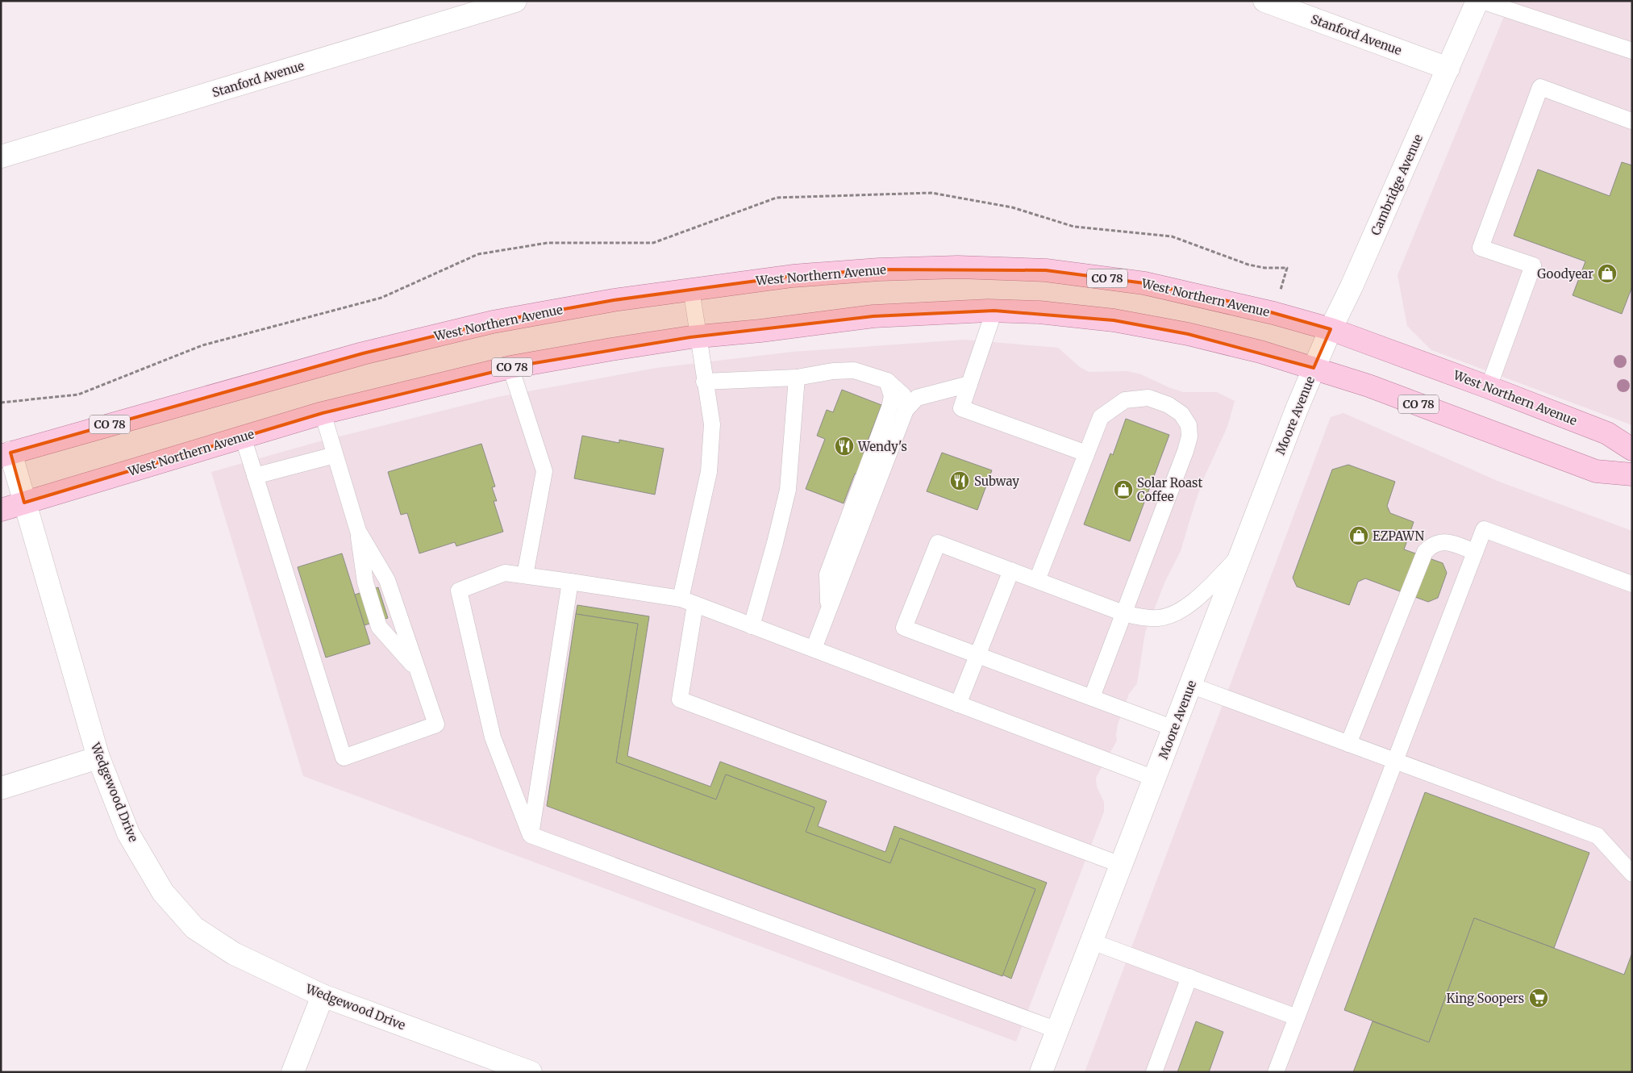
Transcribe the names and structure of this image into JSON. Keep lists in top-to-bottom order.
{
  "streets": {
    "main road": ["West Northern Avenue", "CO 78"],
    "street": [
      "Stanford Avenue",
      "Cambridge Avenue",
      "Moore Avenue",
      "Wedgewood Drive"
    ]
  },
  "crossings": [
    ["Stanford Avenue", "Cambridge Avenue"],
    ["Cambridge Avenue", "West Northern Avenue"],
    ["Cambridge Avenue", "Moore Avenue"],
    ["West Northern Avenue", "Moore Avenue"],
    ["West Northern Avenue", "Wedgewood Drive"]
  ],
  "places": {
    "shop": ["Goodyear", "Solar Roast Coffee", "EZPAWN"],
    "restaurant": ["Wendy's", "Subway"],
    "supermarket": ["King Soopers"]
  }
}
